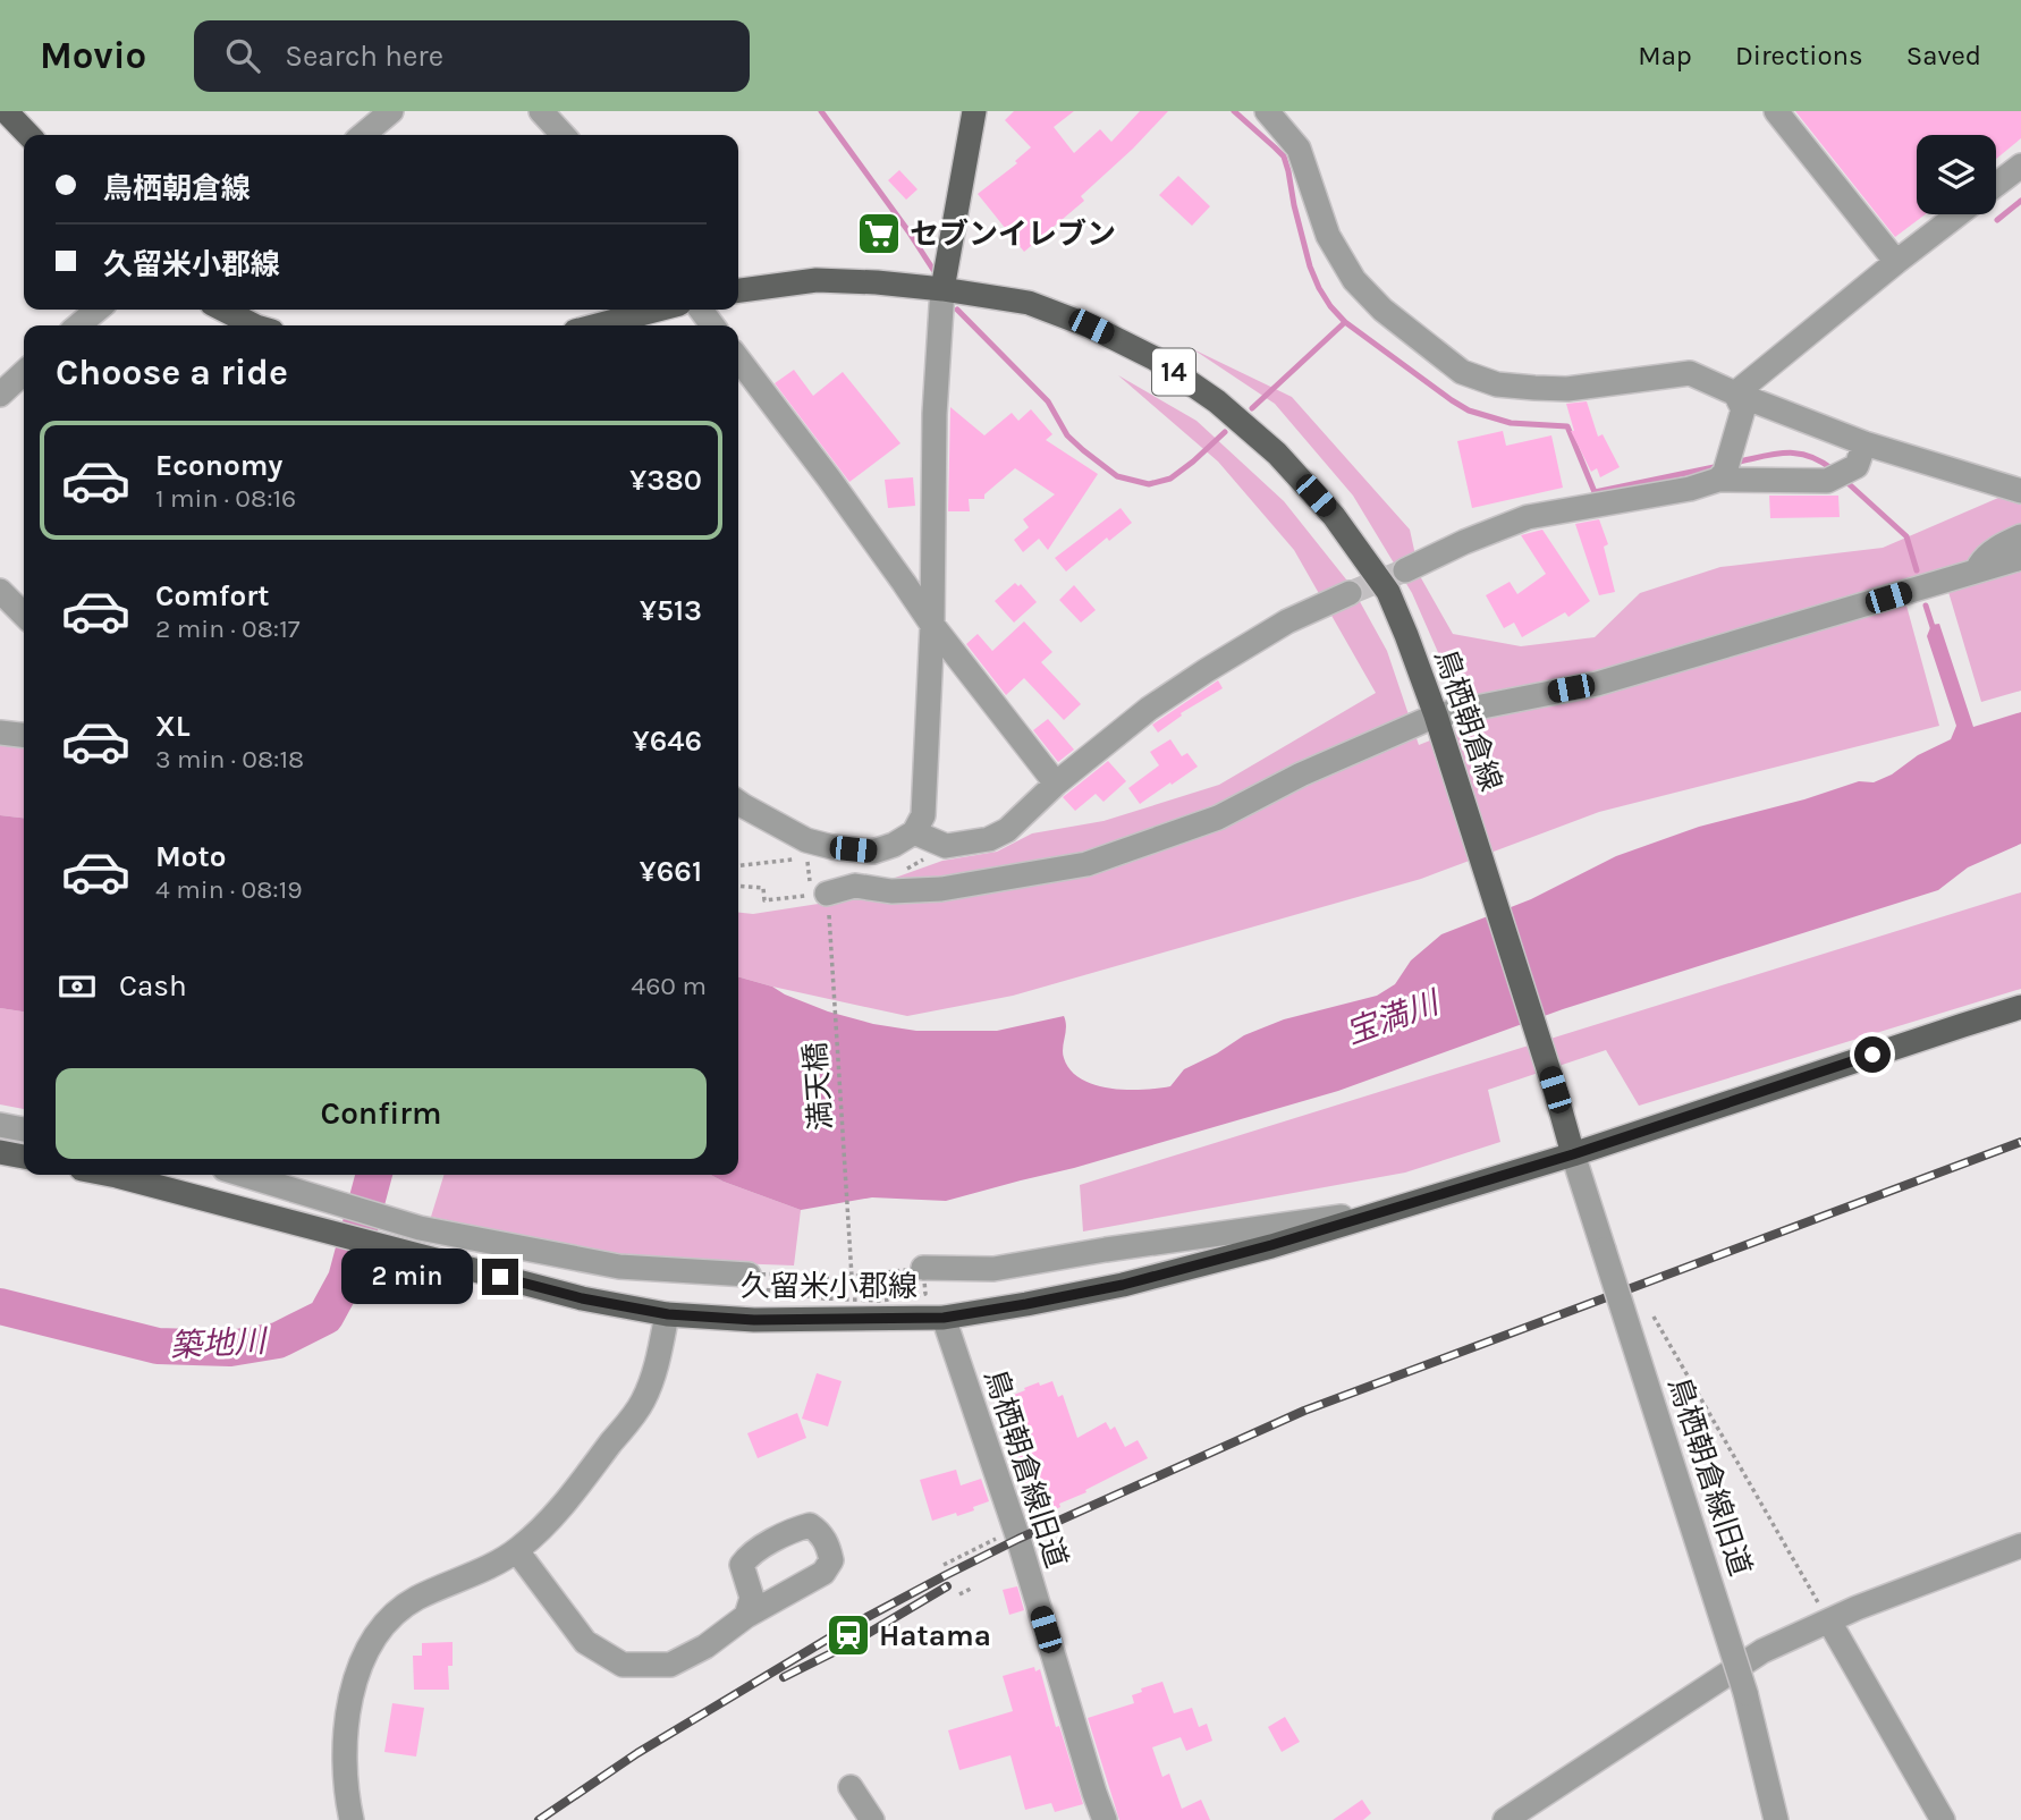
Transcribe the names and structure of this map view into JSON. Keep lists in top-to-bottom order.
{
  "streets": {
    "main road": ["14", "鳥栖朝倉線", "久留米小郡線"],
    "street": ["鳥栖朝倉線旧道"],
    "path": ["満天橋"]
  },
  "crossings": [
    ["鳥栖朝倉線", "久留米小郡線"],
    ["鳥栖朝倉線", "鳥栖朝倉線旧道"],
    ["久留米小郡線", "鳥栖朝倉線旧道"]
  ],
  "water": ["宝満川", "築地川"],
  "places": {
    "supermarket": ["セブンイレブン"],
    "station": ["Hatama"]
  },
  "page": {
    "header": "Movio",
    "search": "Search here",
    "nav": ["Map", "Directions", "Saved"],
    "banner": ["鳥栖朝倉線", "久留米小郡線"],
    "heading": "Choose a ride",
    "list": [
      {
        "name": "Economy",
        "note": "1 min · 08:16",
        "value": "¥380"
      },
      {
        "name": "Comfort",
        "note": "2 min · 08:17",
        "value": "¥513"
      },
      {
        "name": "XL",
        "note": "3 min · 08:18",
        "value": "¥646"
      },
      {
        "name": "Moto",
        "note": "4 min · 08:19",
        "value": "¥661"
      }
    ],
    "pay": ["Cash", "460 m"],
    "buttons": "Confirm",
    "bubble": "2 min"
  }
}
